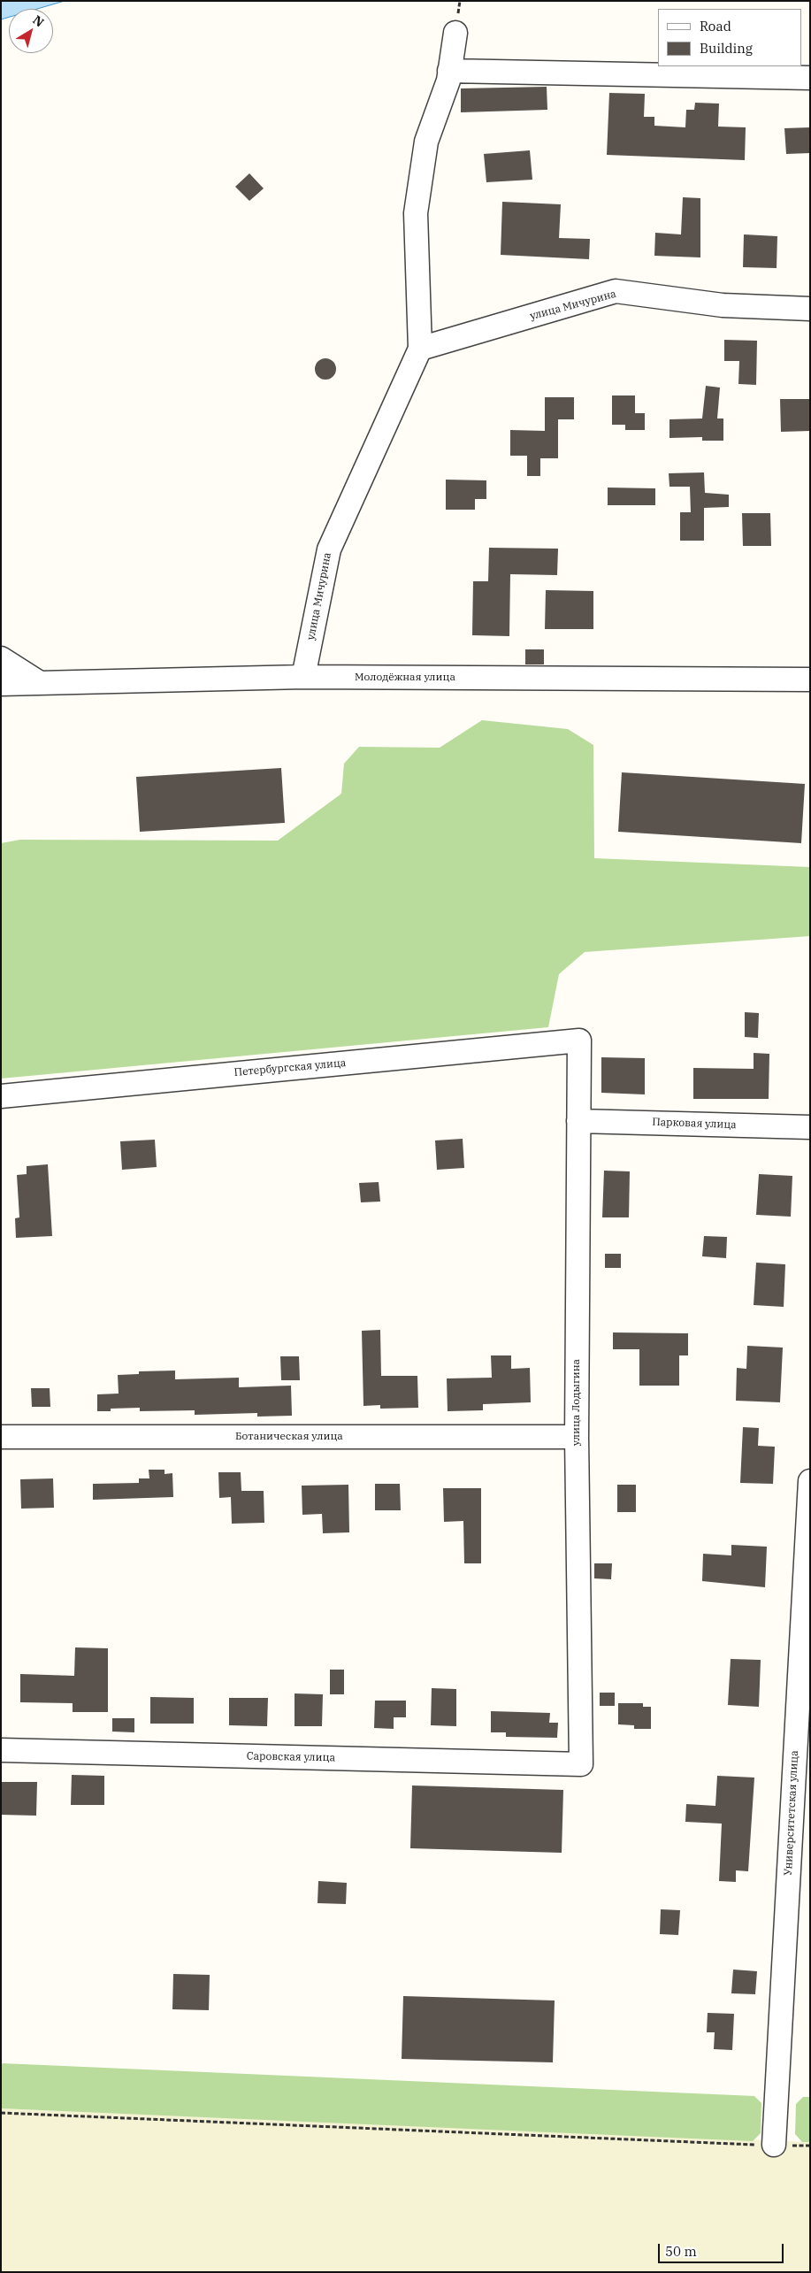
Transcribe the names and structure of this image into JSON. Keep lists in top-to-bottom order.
{
  "streets": {
    "street": [
      "улица Мичурина",
      "Молодёжная улица",
      "Петербургская улица",
      "Парковая улица",
      "улица Лодыгина",
      "Ботаническая улица",
      "Саровская улица",
      "Университетская улица"
    ]
  },
  "crossings": [
    ["улица Мичурина", "Молодёжная улица"],
    ["Петербургская улица", "улица Лодыгина"],
    ["Парковая улица", "улица Лодыгина"],
    ["улица Лодыгина", "Ботаническая улица"],
    ["улица Лодыгина", "Саровская улица"]
  ],
  "legend": ["Road", "Building"],
  "scale_bar": "50 m",
  "north": "top right"
}
